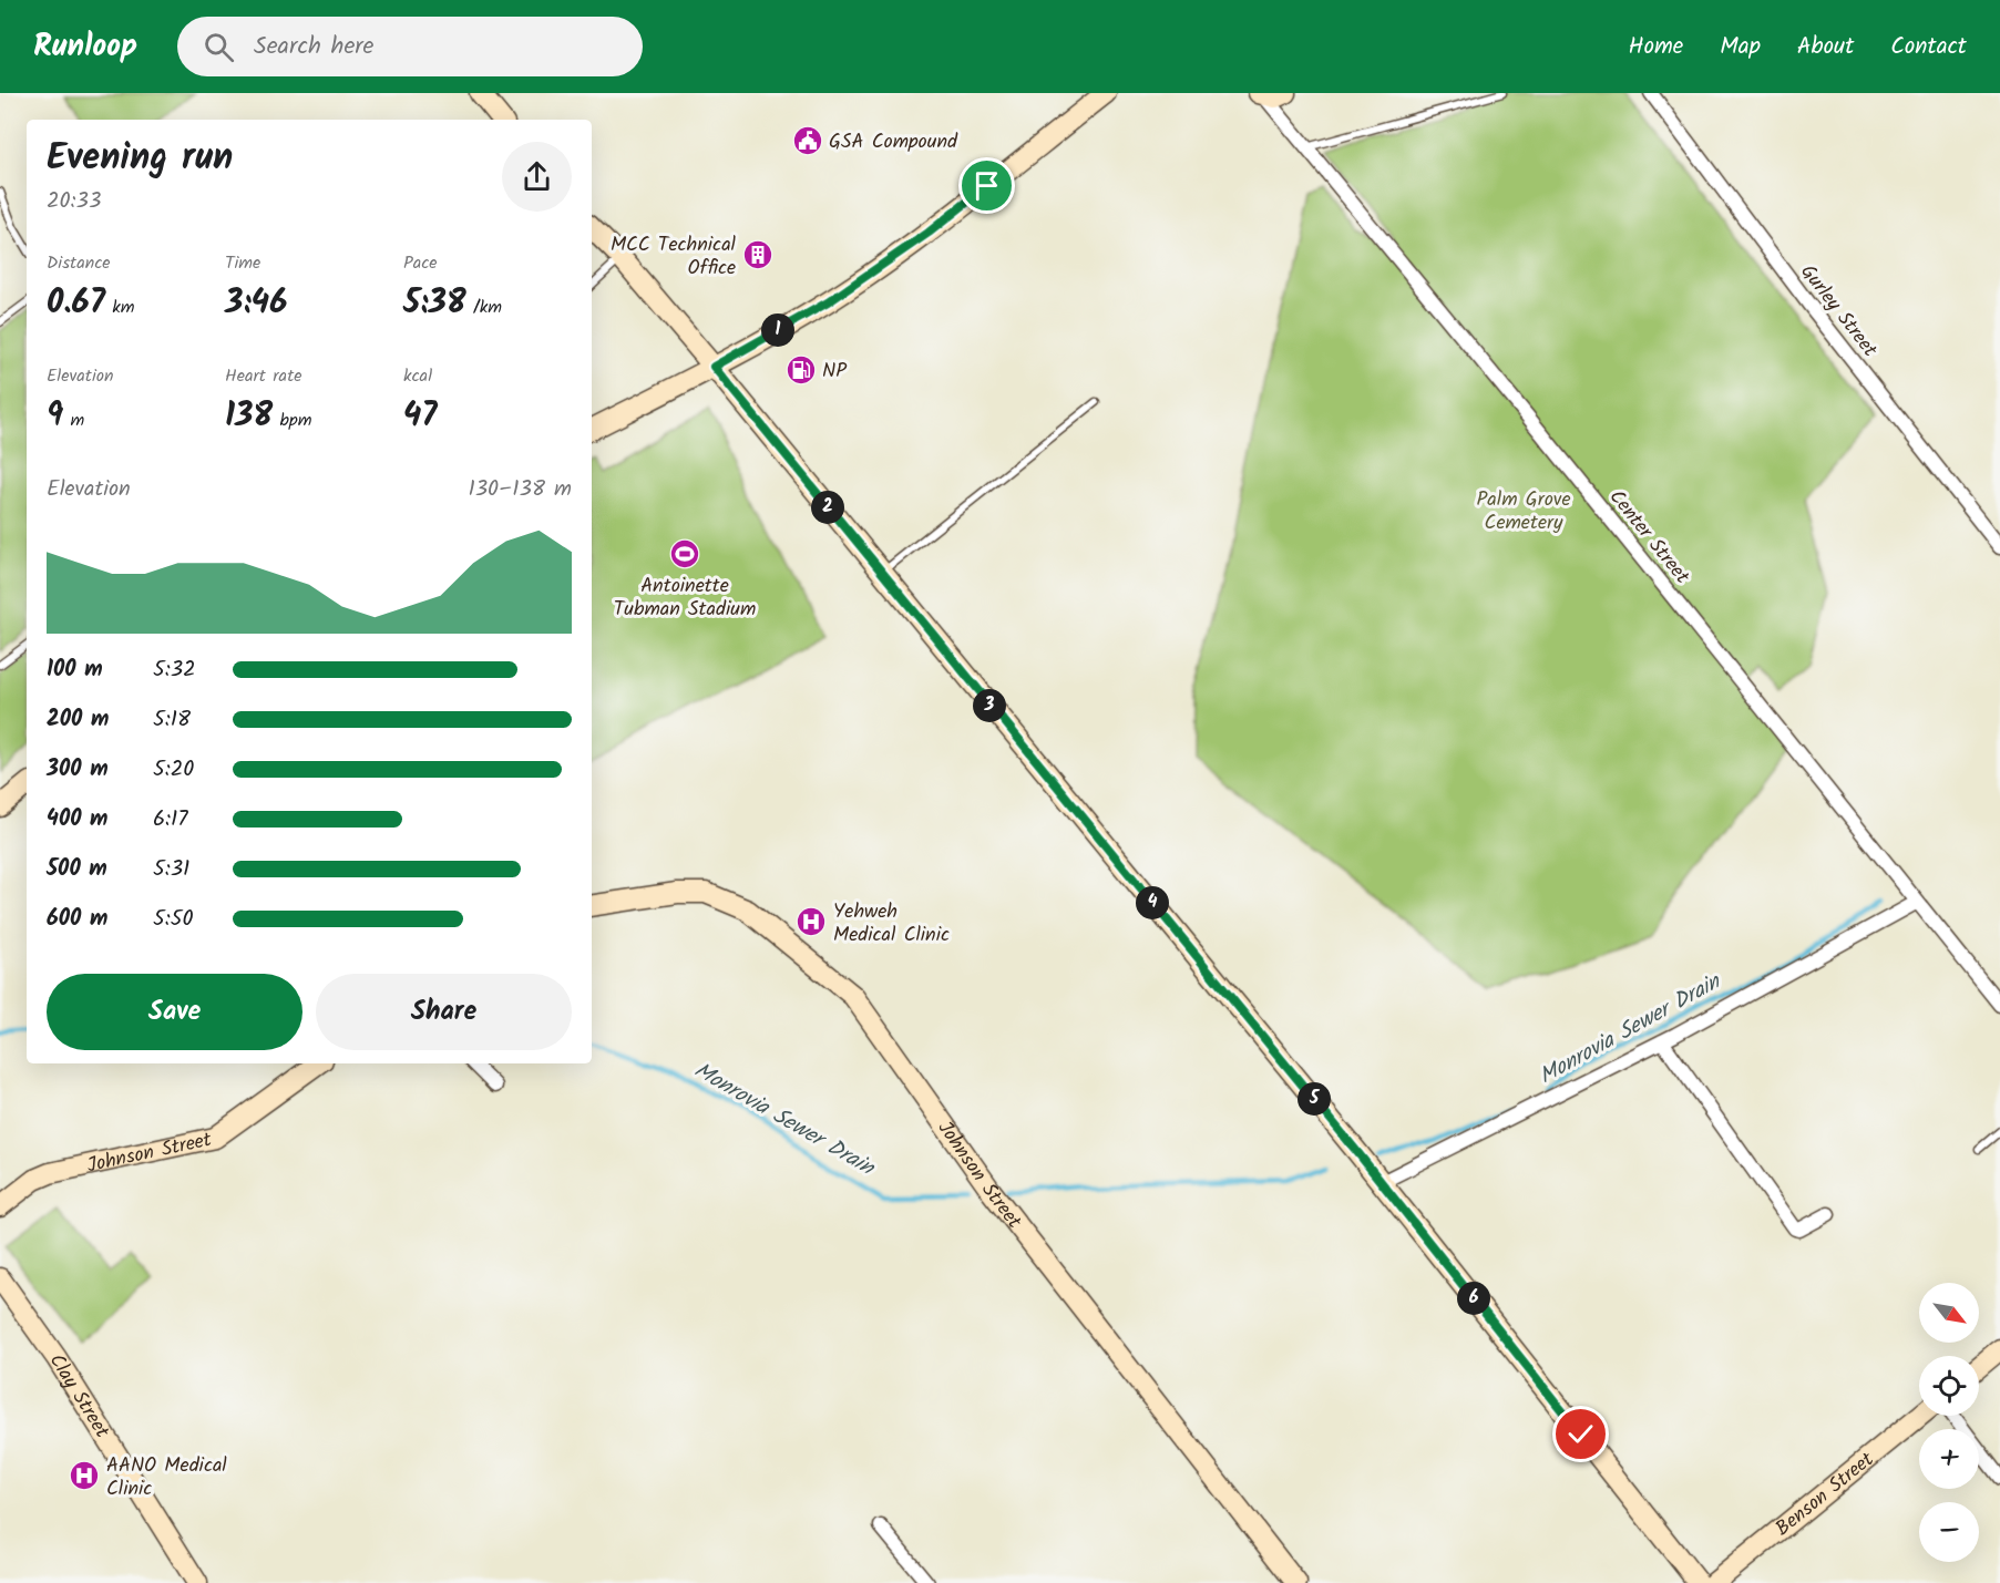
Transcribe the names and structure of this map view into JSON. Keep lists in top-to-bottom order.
{
  "streets": {
    "street": [
      "Gurley Street",
      "Center Street",
      "Johnson Street",
      "Clay Street",
      "Benson Street"
    ]
  },
  "water": ["Monrovia Sewer Drain"],
  "parks": ["Palm Grove Cemetery"],
  "places": {
    "public building": ["GSA Compound"],
    "building": ["MCC Technical Office"],
    "fuel station": ["NP"],
    "sports": ["Antoinette Tubman Stadium"],
    "hospital": ["Yehweh Medical Clinic", "AANO Medical Clinic"]
  },
  "north": "bottom right",
  "page": {
    "header": "Runloop",
    "search": "Search here",
    "nav": [
      "Home",
      "Map",
      "About",
      "Contact"
    ],
    "heading": ["Evening run", "20:33"],
    "stats": [
      ["Distance", "0.67 km"],
      ["Time", "3:46"],
      ["Pace", "5:38 /km"],
      ["Elevation", "9 m"],
      ["Heart rate", "138 bpm"],
      ["kcal", "47"]
    ],
    "pins": [
      "1",
      "2",
      "3",
      "4",
      "5",
      "6"
    ],
    "chart": ["Elevation", "130–138 m"],
    "list": [
      {
        "name": "100 m",
        "note": "5:32"
      },
      {
        "name": "200 m",
        "note": "5:18"
      },
      {
        "name": "300 m",
        "note": "5:20"
      },
      {
        "name": "400 m",
        "note": "6:17"
      },
      {
        "name": "500 m",
        "note": "5:31"
      },
      {
        "name": "600 m",
        "note": "5:50"
      }
    ],
    "buttons": ["Save", "Share"],
    "map_buttons": ["+", "−"]
  }
}
